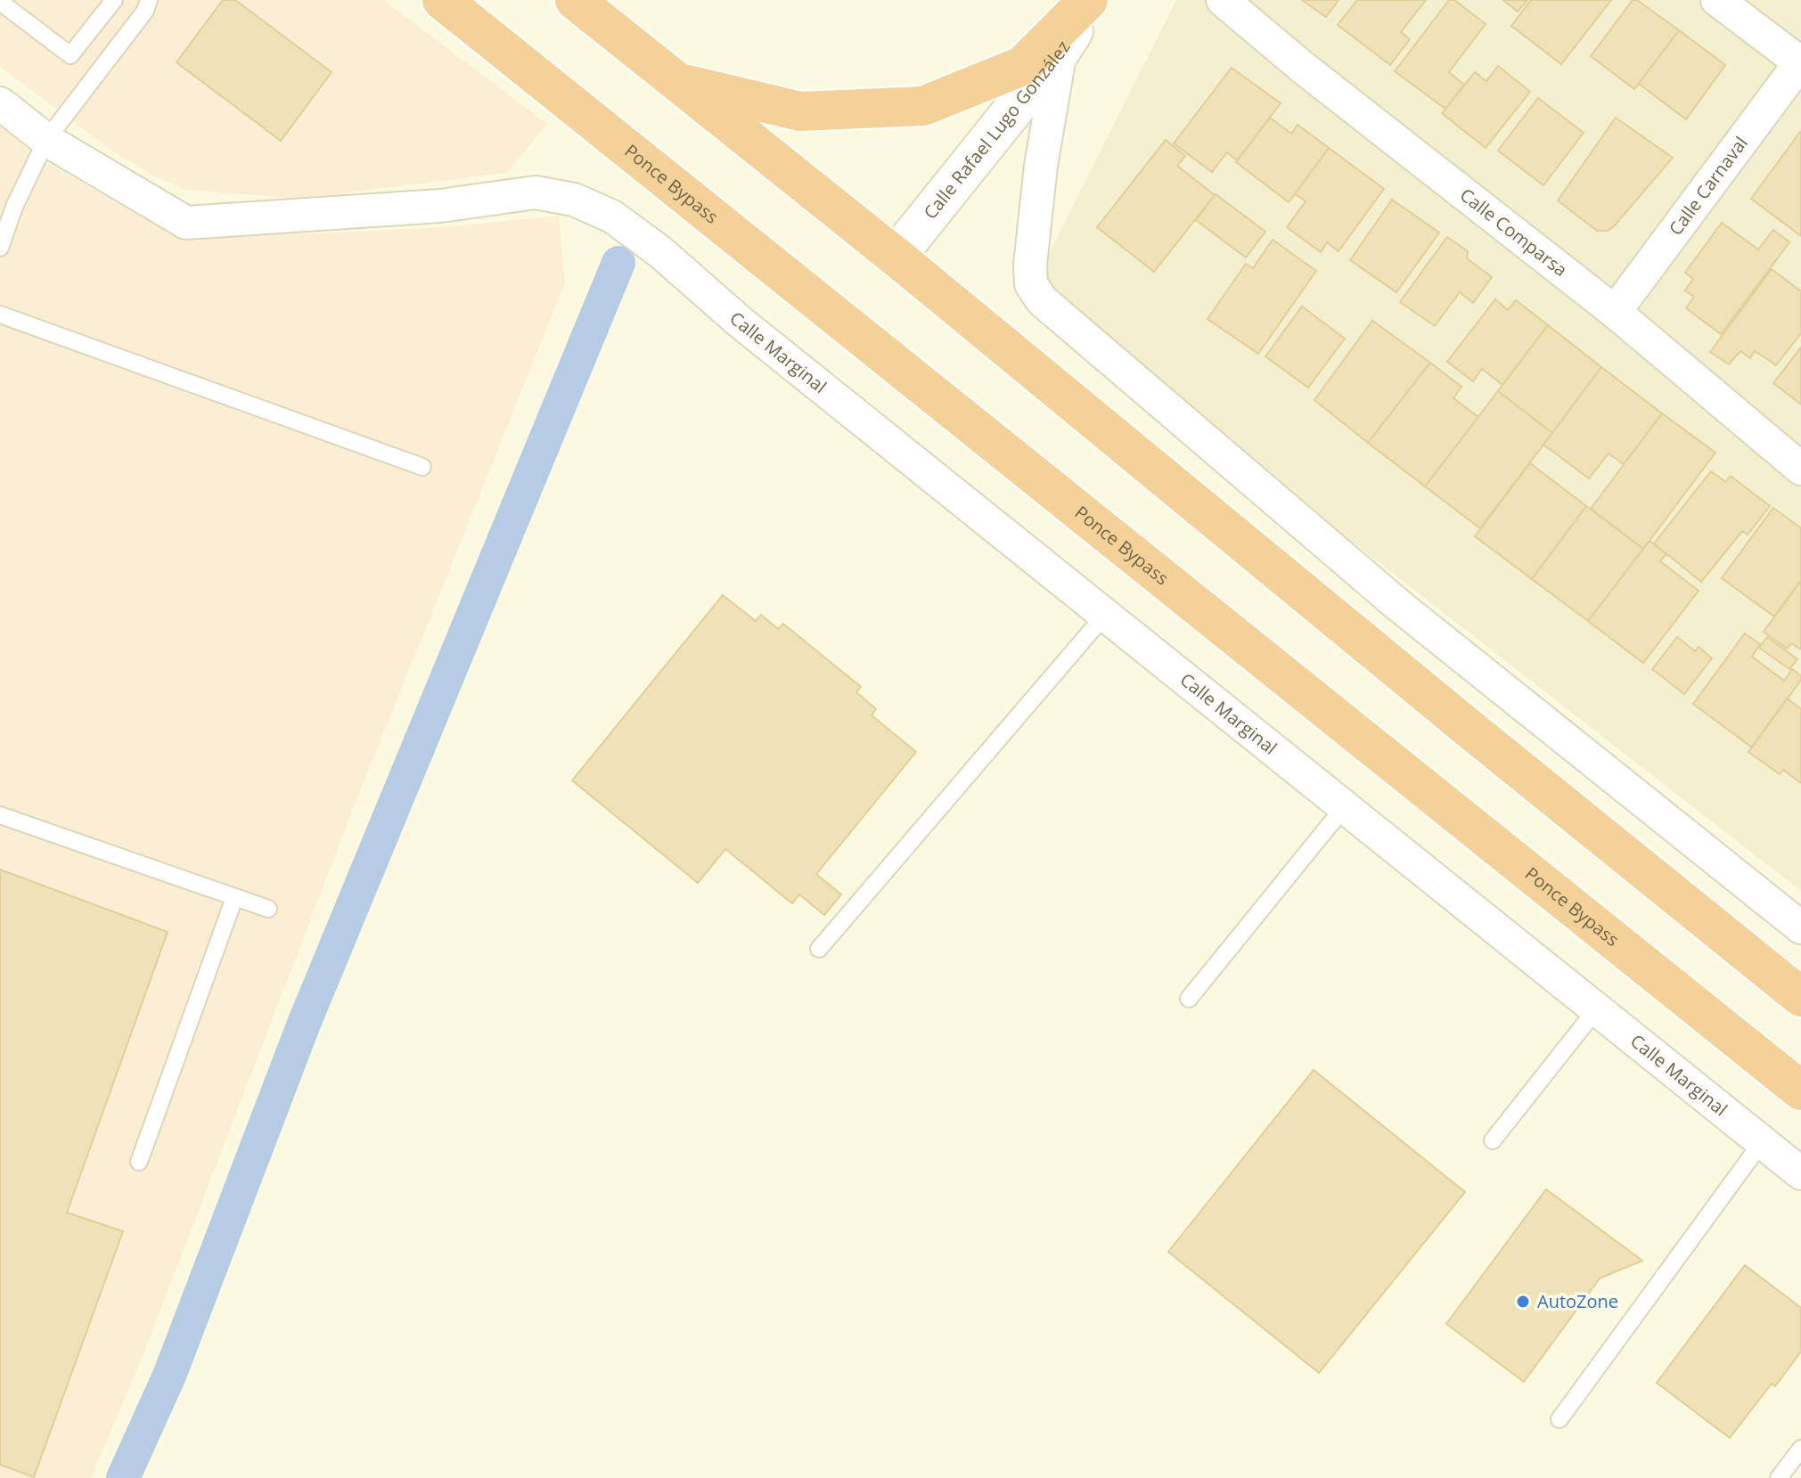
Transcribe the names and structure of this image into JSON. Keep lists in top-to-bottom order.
{
  "streets": {
    "highway": ["Ponce Bypass"],
    "street": [
      "Calle Rafael Lugo González",
      "Calle Carnaval",
      "Calle Comparsa",
      "Calle Marginal"
    ]
  },
  "crossings": [
    ["Calle Carnaval", "Calle Comparsa"]
  ],
  "places": ["AutoZone"]
}
